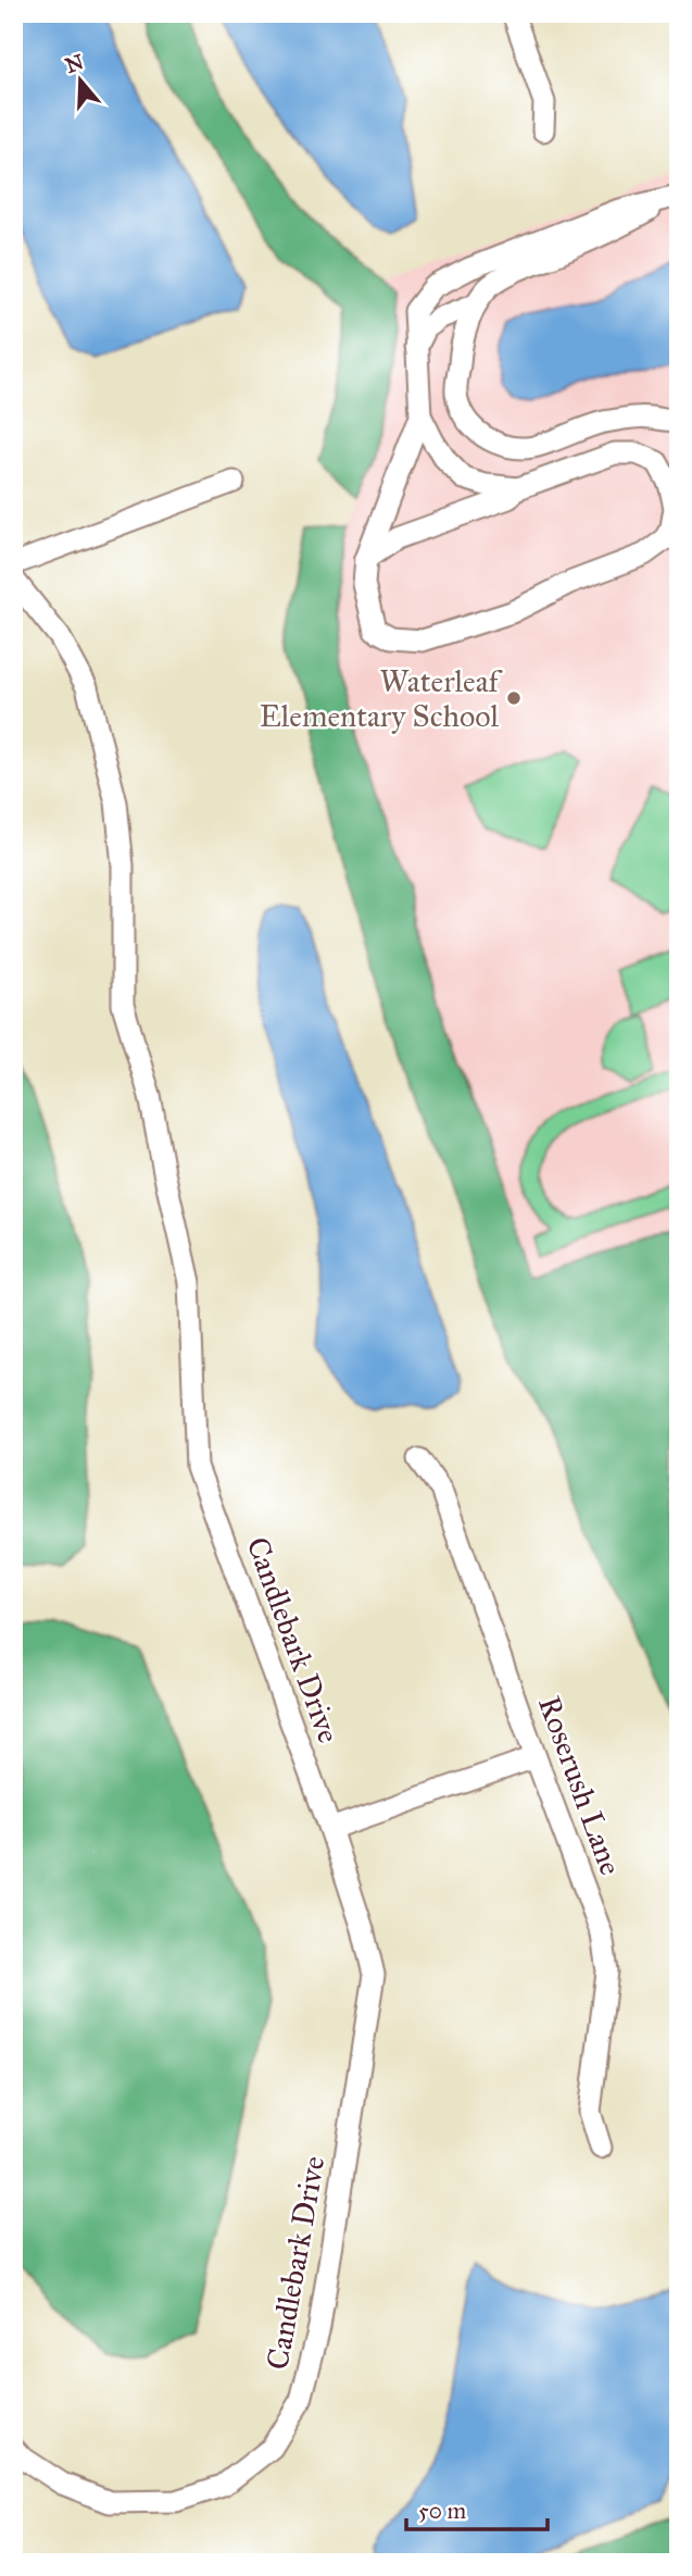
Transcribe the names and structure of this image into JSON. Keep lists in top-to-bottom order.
{
  "streets": {
    "street": ["Candlebark Drive", "Roserush Lane"]
  },
  "places": ["Waterleaf Elementary School"],
  "scale_bar": "50 m",
  "north": "top"
}
